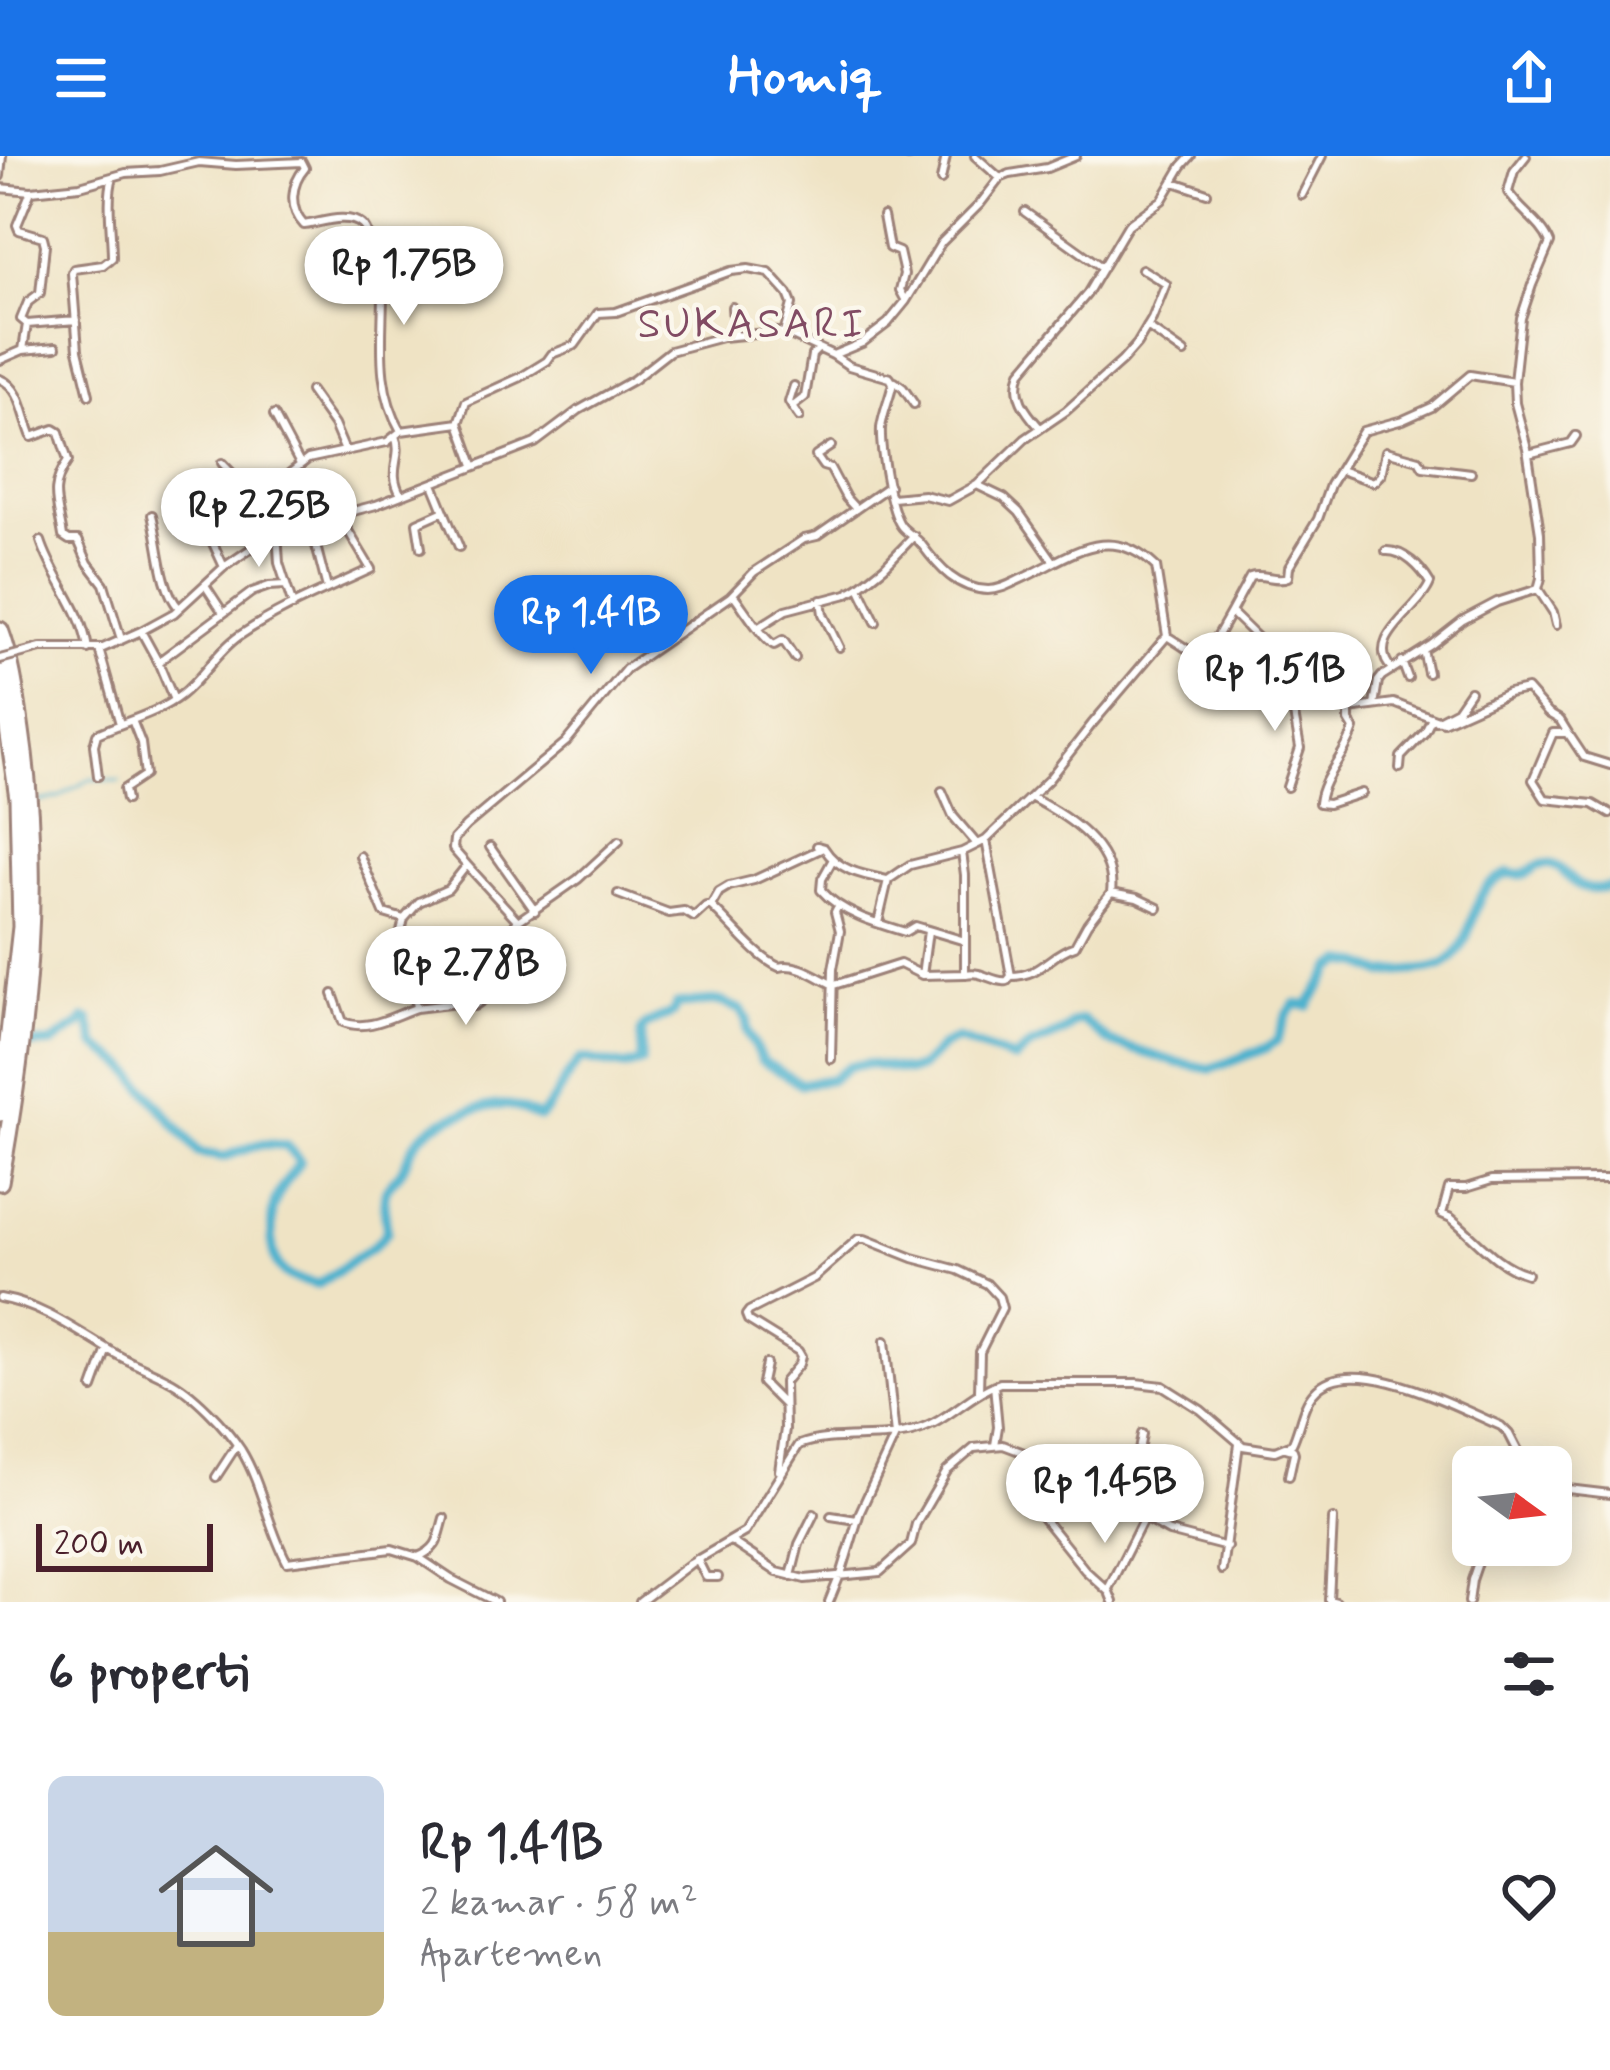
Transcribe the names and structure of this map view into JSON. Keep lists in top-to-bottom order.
{
  "districts": ["SUKASARI"],
  "scale_bar": "200 m",
  "north": "right",
  "page": {
    "header": "Homiq",
    "price": [
      "Rp 1.75B",
      "Rp 2.25B",
      "Rp 1.41B",
      "Rp 1.51B",
      "Rp 2.78B",
      "Rp 1.45B"
    ],
    "scale": "200 m",
    "heading": "6 properti",
    "list": [
      {
        "name": "Rp 1.41B",
        "note": "2 kamar · 58 m² · Apartemen"
      }
    ]
  }
}
